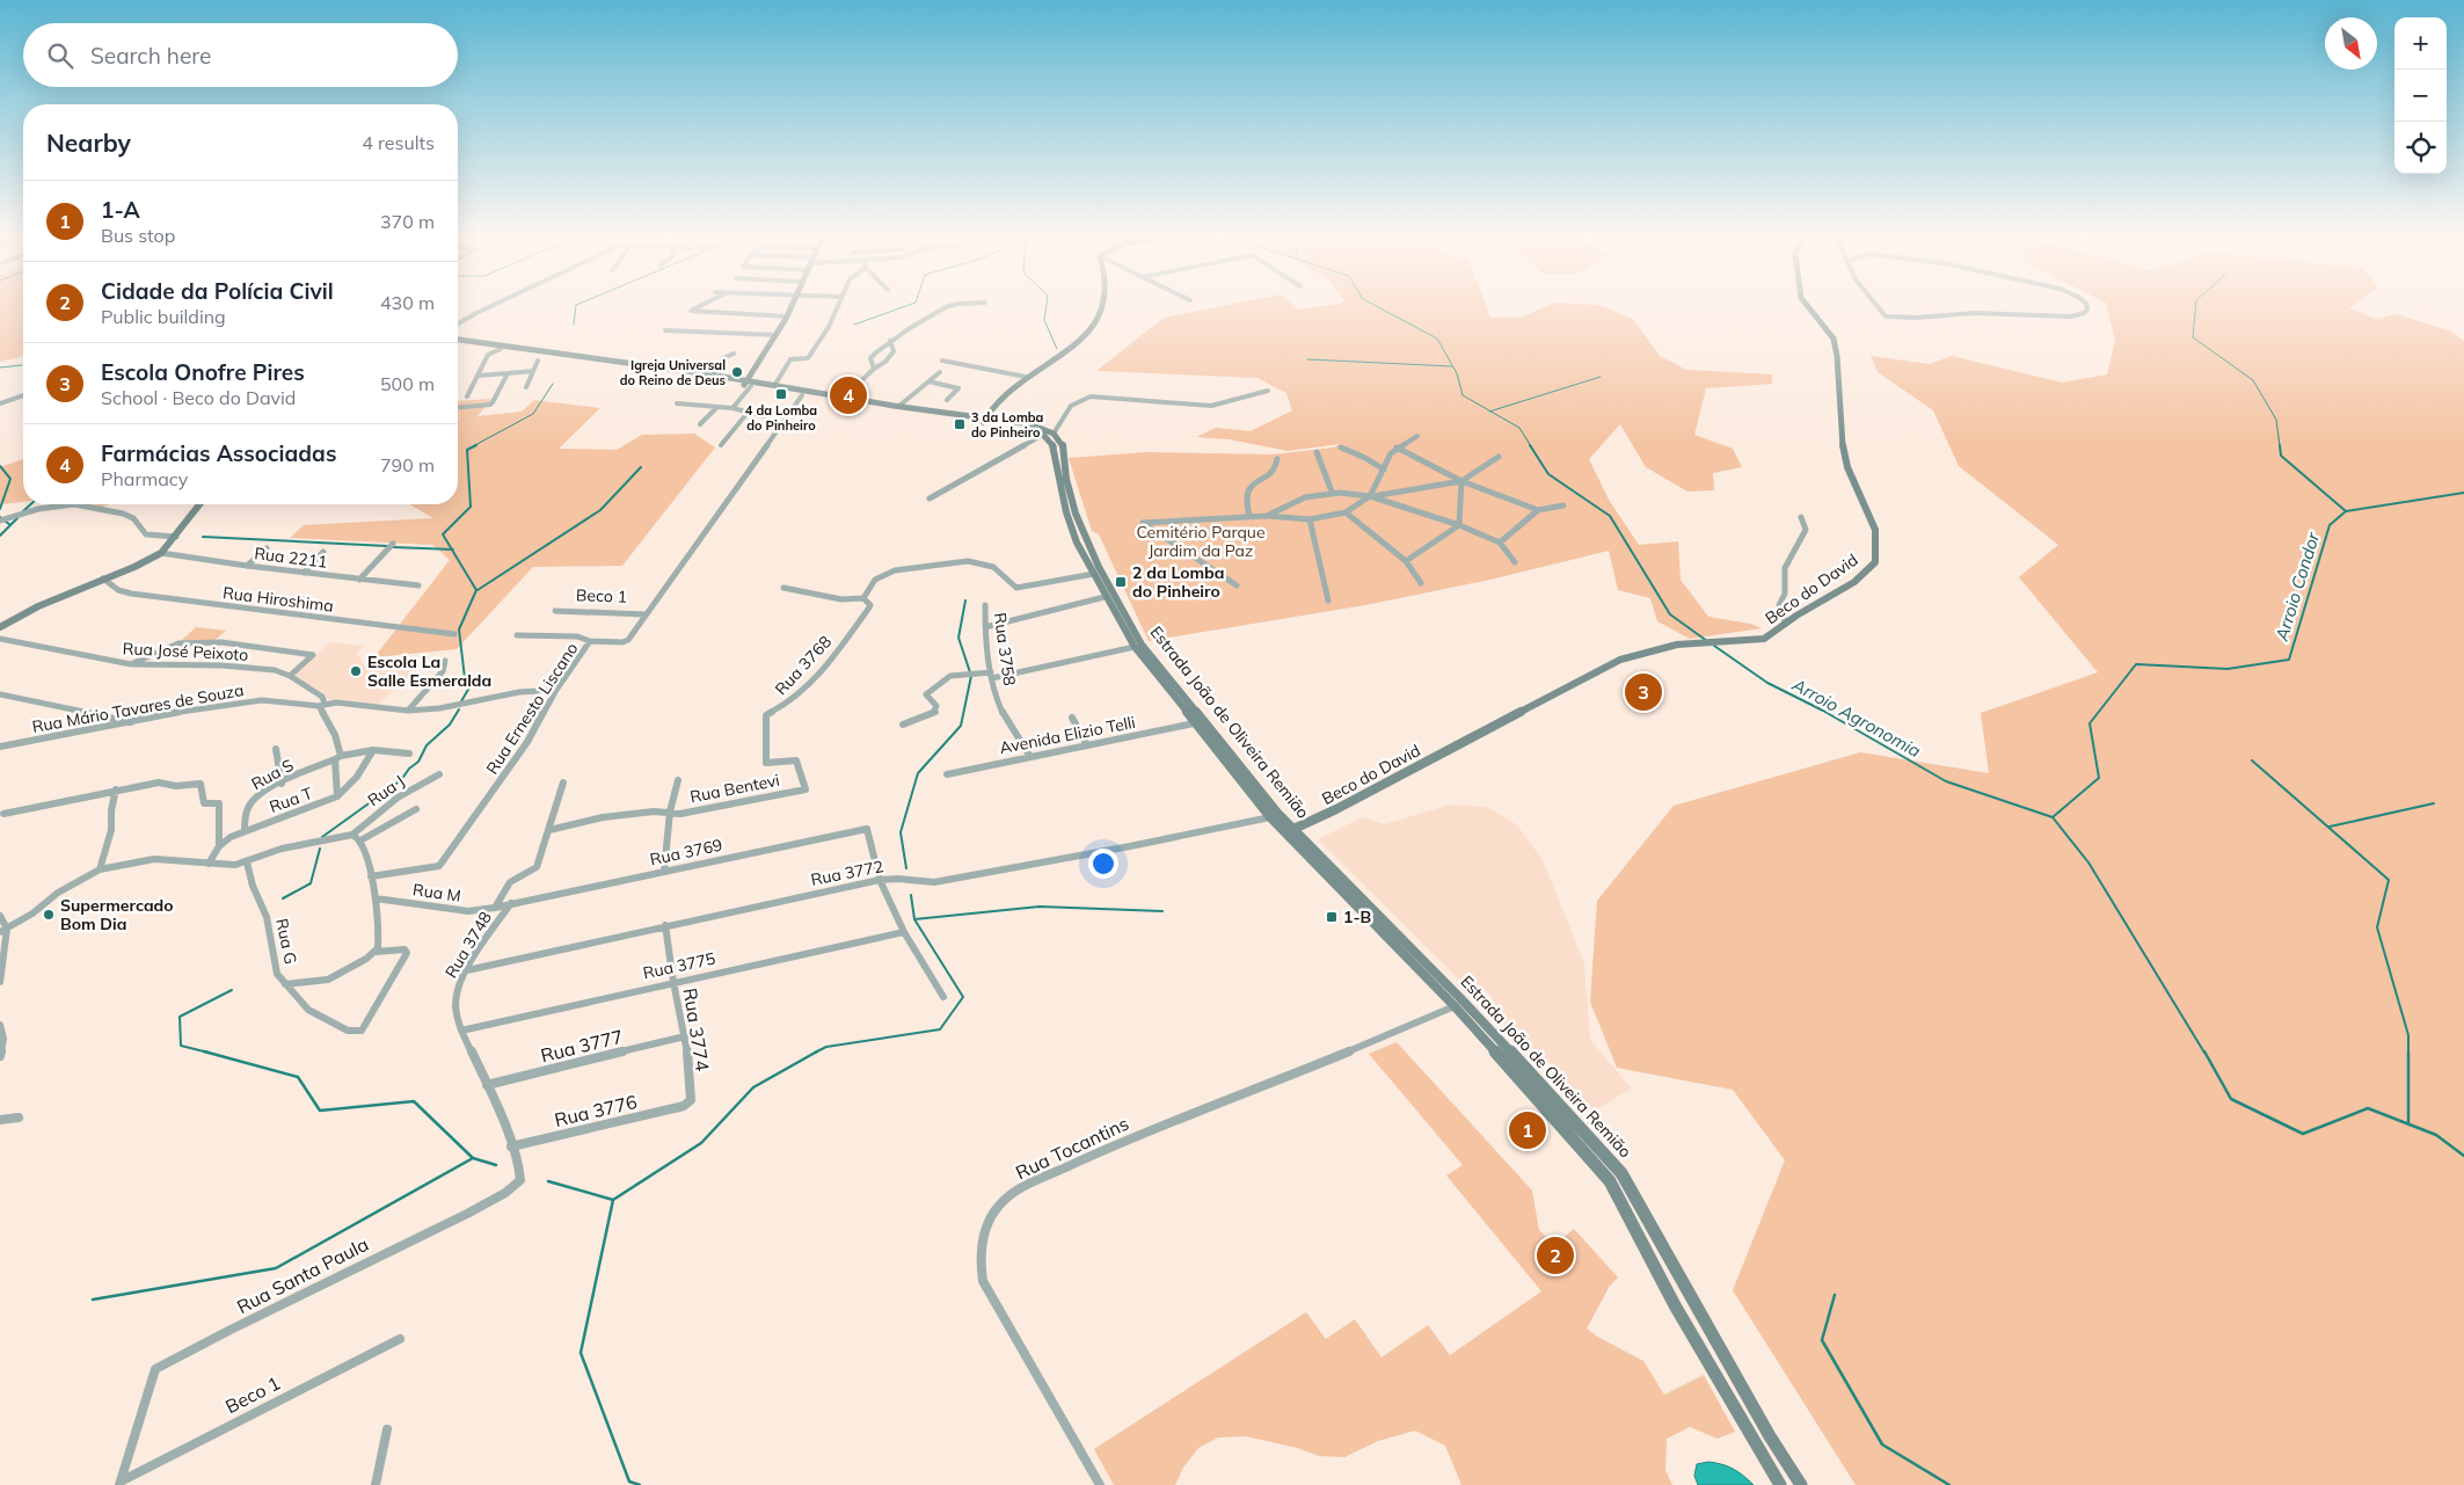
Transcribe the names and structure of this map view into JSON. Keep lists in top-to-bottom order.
{
  "streets": {
    "main road": ["Beco do David", "Estrada João de Oliveira Remião"],
    "street": [
      "Rua 2211",
      "Beco 1",
      "Rua Hiroshima",
      "Rua 3758",
      "Rua José Peixoto",
      "Rua 3768",
      "Rua Mário Tavares de Souza",
      "Rua Ernesto Liscano",
      "Avenida Elizio Telli",
      "Rua S",
      "Rua Bentevi",
      "Rua J",
      "Rua T",
      "Rua 3769",
      "Rua 3772",
      "Rua M",
      "Rua G",
      "Rua 3748",
      "Rua 3775",
      "Rua 3774",
      "Rua 3777",
      "Rua 3776",
      "Rua Tocantins",
      "Rua Santa Paula"
    ]
  },
  "crossings": [
    ["Beco do David", "Estrada João de Oliveira Remião"],
    ["Beco 1", "Rua Ernesto Liscano"],
    ["Beco 1", "Rua Santa Paula"],
    ["Rua 3758", "Avenida Elizio Telli"],
    ["Rua José Peixoto", "Rua Mário Tavares de Souza"],
    ["Rua José Peixoto", "Rua S"],
    ["Rua José Peixoto", "Rua T"],
    ["Rua 3768", "Rua Bentevi"],
    ["Rua Mário Tavares de Souza", "Rua Ernesto Liscano"],
    ["Estrada João de Oliveira Remião", "Avenida Elizio Telli"],
    ["Estrada João de Oliveira Remião", "Rua 3772"],
    ["Estrada João de Oliveira Remião", "Rua Tocantins"],
    ["Rua S", "Rua T"],
    ["Rua Bentevi", "Rua 3748"],
    ["Rua 3769", "Rua 3772"],
    ["Rua 3769", "Rua 3748"],
    ["Rua 3772", "Rua 3748"],
    ["Rua 3772", "Rua 3774"],
    ["Rua M", "Rua 3748"],
    ["Rua 3748", "Rua 3775"],
    ["Rua 3748", "Rua 3777"],
    ["Rua 3748", "Rua Santa Paula"],
    ["Rua 3775", "Rua 3774"],
    ["Rua 3774", "Rua 3777"],
    ["Rua 3774", "Rua 3776"],
    ["Rua 3776", "Rua Santa Paula"]
  ],
  "water": ["Arroio Condor", "Arroio Agronomia"],
  "parks": ["Cemitério Parque Jardim da Paz"],
  "places": {
    "other": ["Igreja Universal do Reino de Deus", "Escola La Salle Esmeralda", "Supermercado Bom Dia"],
    "transit": [
      "4 da Lomba do Pinheiro",
      "3 da Lomba do Pinheiro",
      "2 da Lomba do Pinheiro",
      "1-B"
    ]
  },
  "north": "bottom right",
  "page": {
    "map_buttons": ["+", "−"],
    "search": "Search here",
    "heading": ["Nearby", "4 results"],
    "list": [
      {
        "mark": "1",
        "name": "1-A",
        "note": "Bus stop",
        "value": "370 m"
      },
      {
        "mark": "2",
        "name": "Cidade da Polícia Civil",
        "note": "Public building",
        "value": "430 m"
      },
      {
        "mark": "3",
        "name": "Escola Onofre Pires",
        "note": "School · Beco do David",
        "value": "500 m"
      },
      {
        "mark": "4",
        "name": "Farmácias Associadas",
        "note": "Pharmacy",
        "value": "790 m"
      }
    ],
    "pins": [
      "4",
      "3",
      "1",
      "2"
    ]
  }
}
